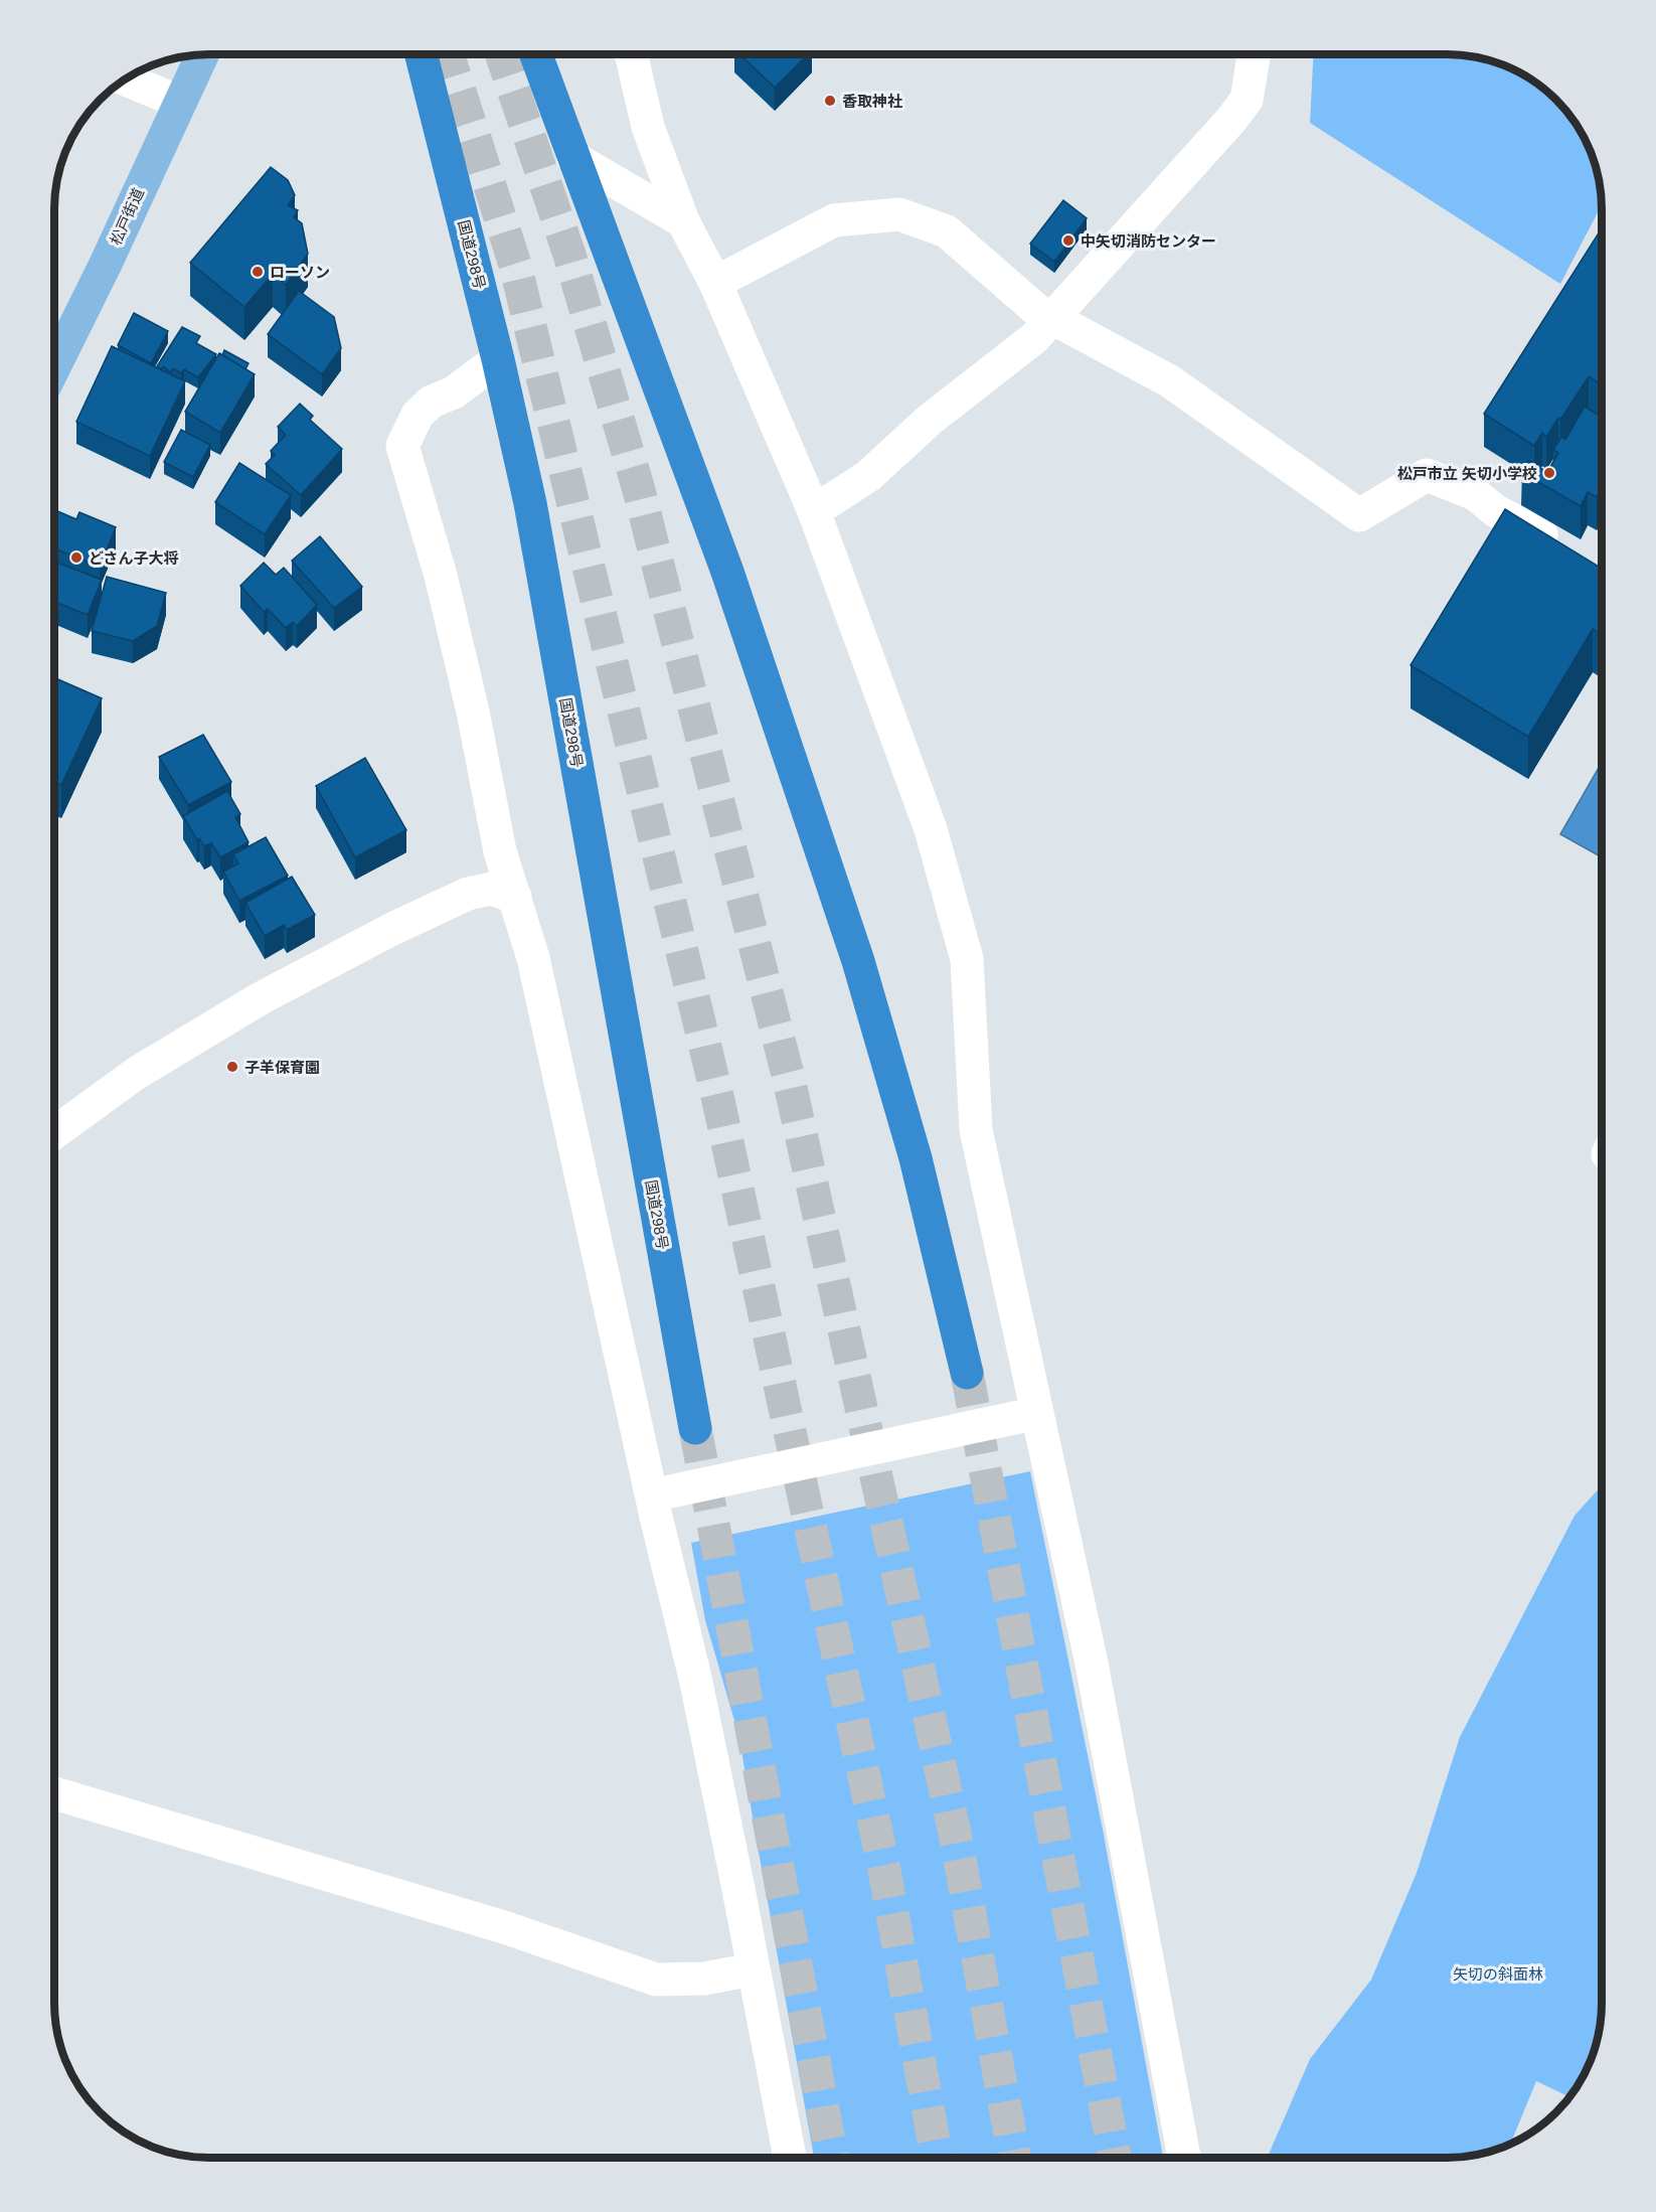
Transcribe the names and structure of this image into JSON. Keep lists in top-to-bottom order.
{
  "streets": {
    "highway": ["国道298号"],
    "main road": ["松戸街道"]
  },
  "parks": ["矢切の斜面林"],
  "places": [
    "香取神社",
    "中矢切消防センター",
    "ローソン",
    "松戸市立 矢切小学校",
    "どさん子大将",
    "子羊保育園"
  ]
}
